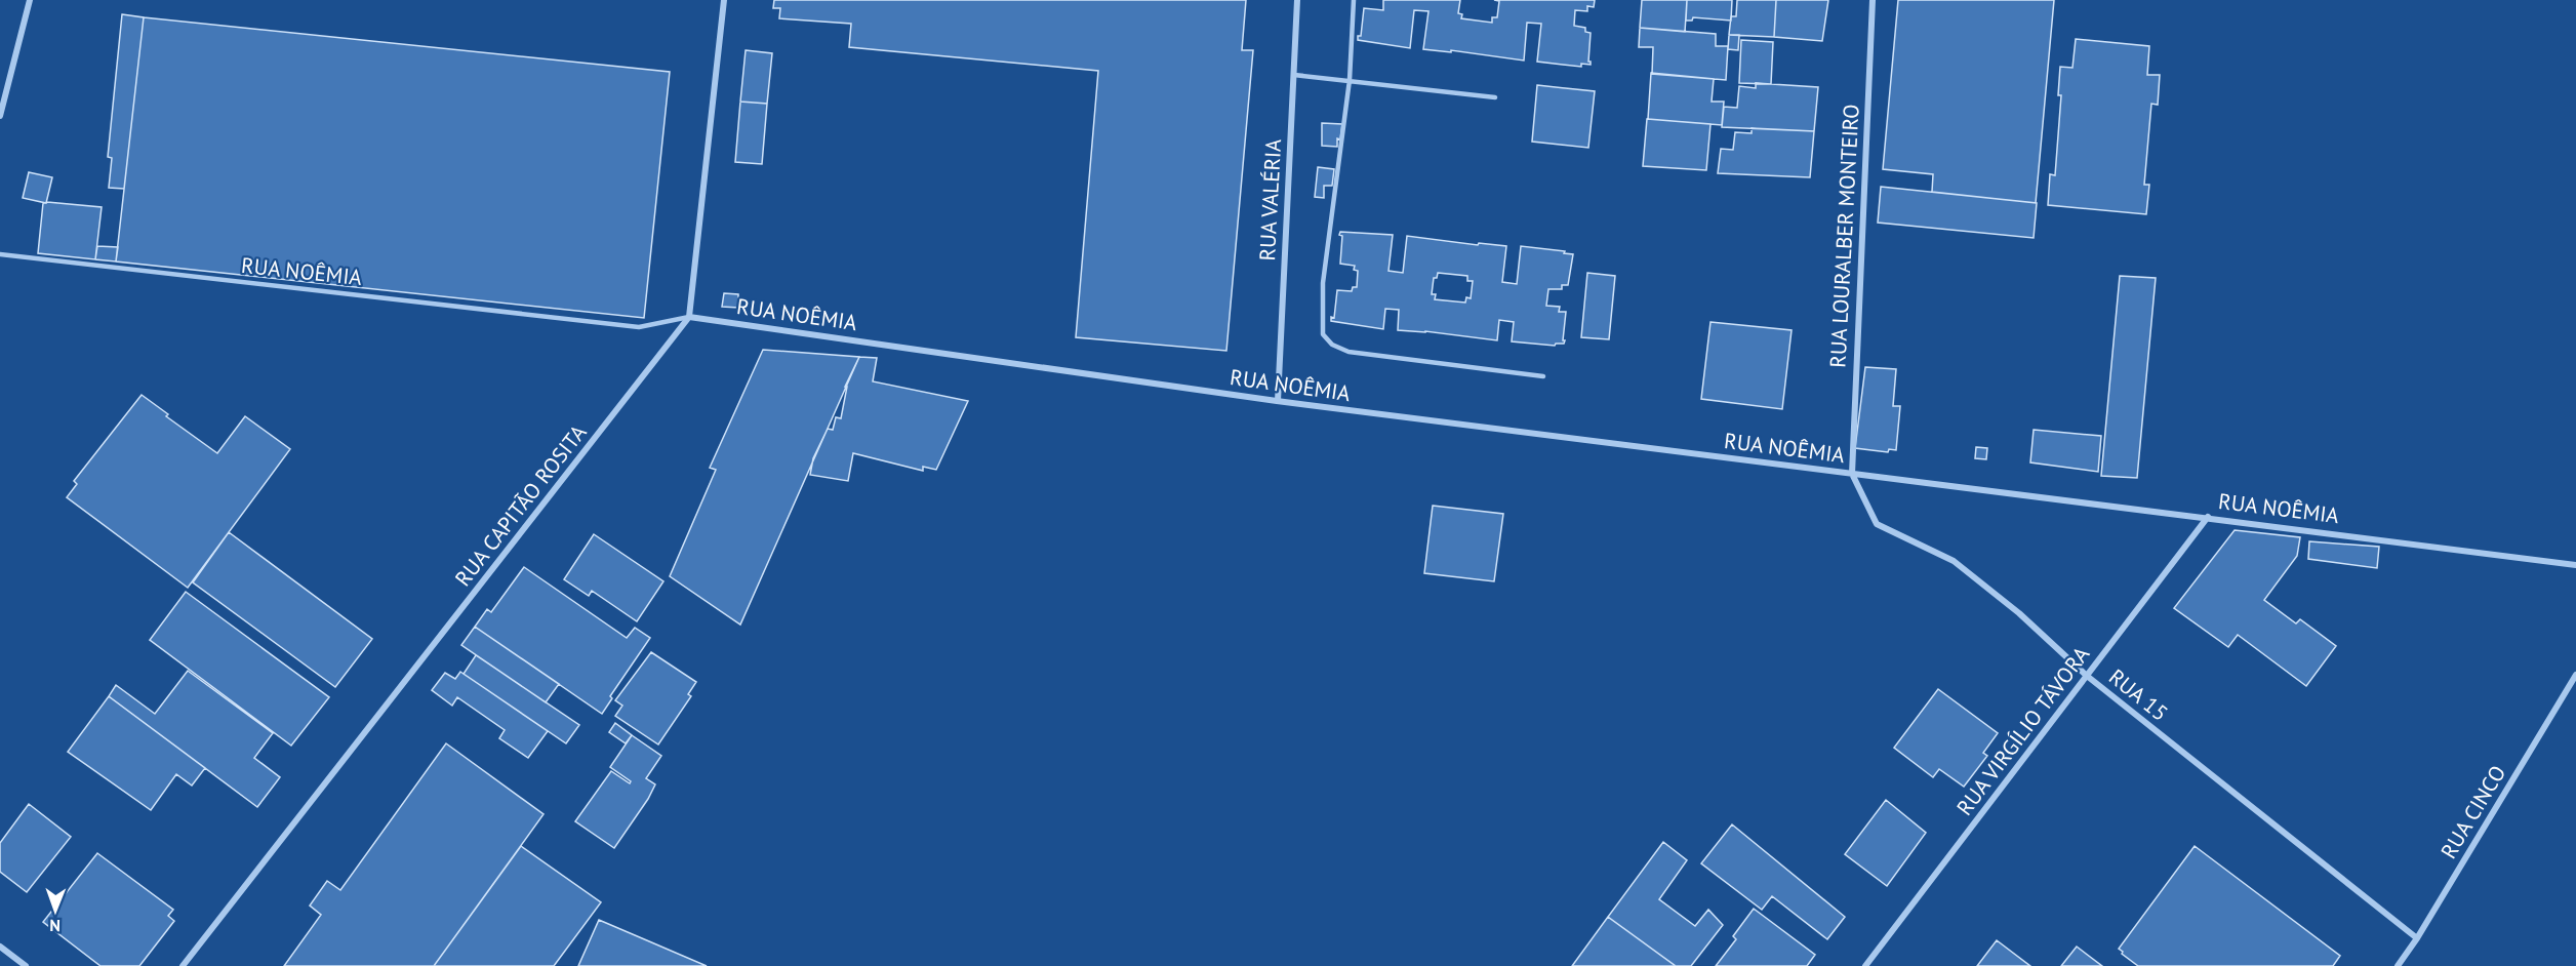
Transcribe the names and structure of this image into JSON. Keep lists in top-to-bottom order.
{
  "streets": {
    "street": [
      "RUA VALÉRIA",
      "RUA LOURALBER MONTEIRO",
      "RUA NOÊMIA",
      "RUA CAPITÃO ROSITA",
      "RUA 15",
      "RUA VIRGÍLIO TÁVORA",
      "RUA CINCO"
    ]
  },
  "crossings": [
    ["RUA VALÉRIA", "RUA NOÊMIA"],
    ["RUA LOURALBER MONTEIRO", "RUA NOÊMIA"],
    ["RUA LOURALBER MONTEIRO", "RUA 15"],
    ["RUA NOÊMIA", "RUA CAPITÃO ROSITA"],
    ["RUA NOÊMIA", "RUA 15"],
    ["RUA NOÊMIA", "RUA VIRGÍLIO TÁVORA"],
    ["RUA 15", "RUA VIRGÍLIO TÁVORA"],
    ["RUA 15", "RUA CINCO"]
  ],
  "north": "bottom"
}
